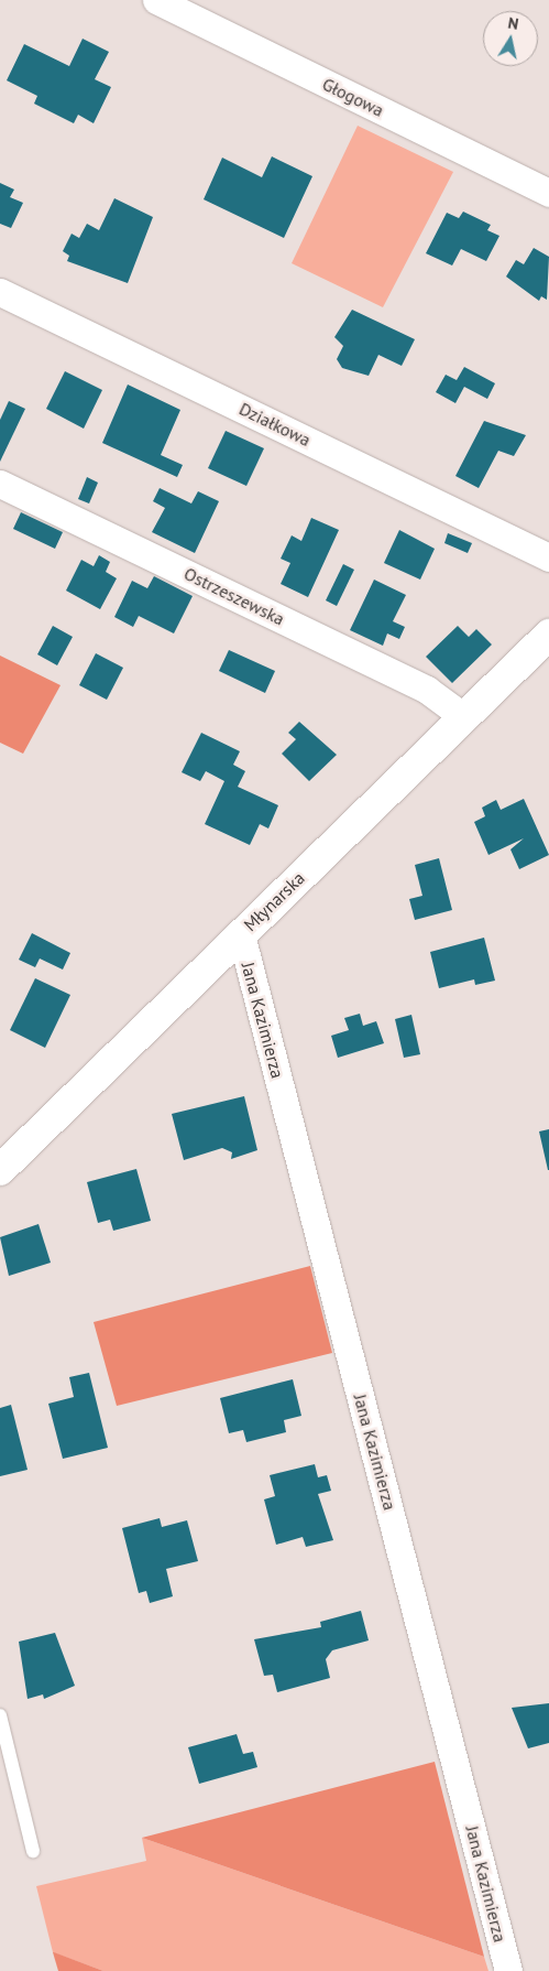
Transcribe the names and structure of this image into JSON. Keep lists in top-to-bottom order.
{
  "streets": {
    "street": [
      "Głogowa",
      "Działkowa",
      "Ostrzeszewska",
      "Młynarska",
      "Jana Kazimierza"
    ]
  },
  "crossings": [
    ["Ostrzeszewska", "Młynarska"],
    ["Młynarska", "Jana Kazimierza"]
  ],
  "north": "top"
}
